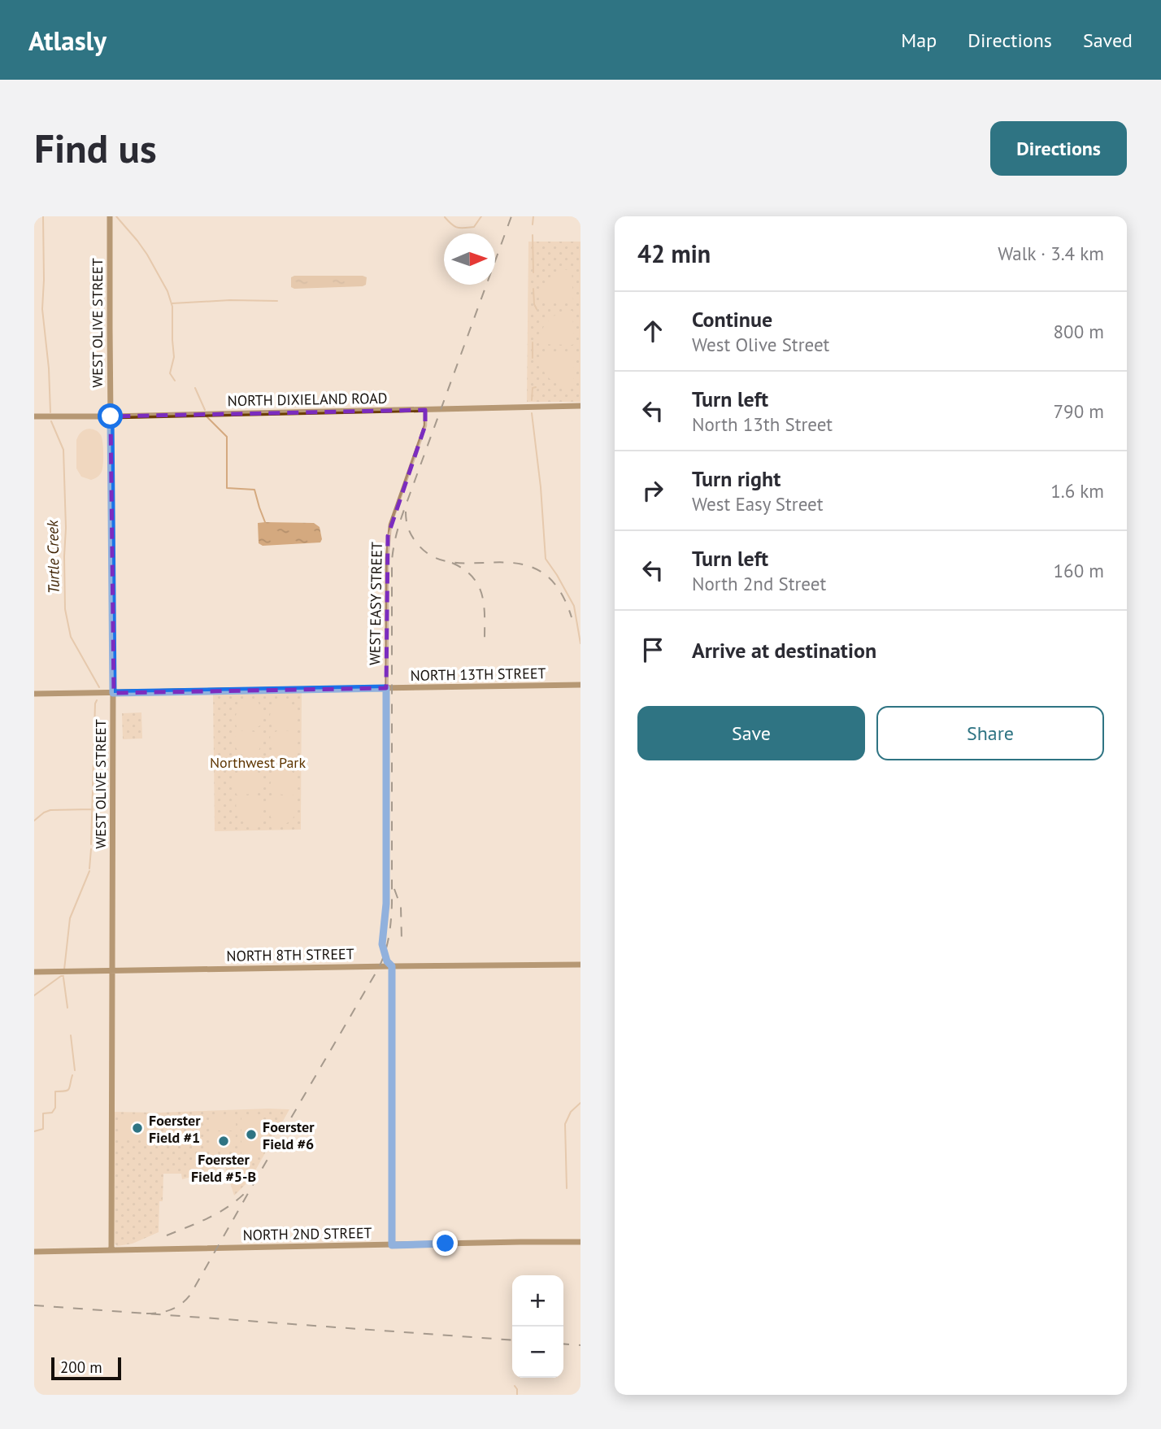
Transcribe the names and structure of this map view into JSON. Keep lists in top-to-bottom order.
{
  "streets": {
    "main road": [
      "WEST OLIVE STREET",
      "NORTH DIXIELAND ROAD",
      "NORTH 13TH STREET",
      "NORTH 8TH STREET",
      "NORTH 2ND STREET"
    ],
    "street": ["WEST EASY STREET"]
  },
  "crossings": [
    ["WEST OLIVE STREET", "NORTH DIXIELAND ROAD"],
    ["WEST OLIVE STREET", "NORTH 13TH STREET"],
    ["WEST OLIVE STREET", "NORTH 8TH STREET"],
    ["WEST OLIVE STREET", "NORTH 2ND STREET"],
    ["NORTH DIXIELAND ROAD", "WEST EASY STREET"],
    ["WEST EASY STREET", "NORTH 13TH STREET"],
    ["WEST EASY STREET", "NORTH 8TH STREET"],
    ["WEST EASY STREET", "NORTH 2ND STREET"]
  ],
  "water": ["Turtle Creek"],
  "parks": ["Northwest Park"],
  "places": ["Foerster Field #1", "Foerster Field #6", "Foerster Field #5-B"],
  "scale_bar": "200 m",
  "north": "right",
  "page": {
    "header": "Atlasly",
    "nav": ["Map", "Directions", "Saved"],
    "buttons": [
      "Directions",
      ["Save", "Share"]
    ],
    "title": "Find us",
    "heading": ["42 min", "Walk · 3.4 km"],
    "list": [
      ["Continue", "West Olive Street", "800 m"],
      ["Turn left", "North 13th Street", "790 m"],
      ["Turn right", "West Easy Street", "1.6 km"],
      ["Turn left", "North 2nd Street", "160 m"],
      "Arrive at destination"
    ],
    "map_buttons": ["+", "−"],
    "scale": "200 m"
  }
}
